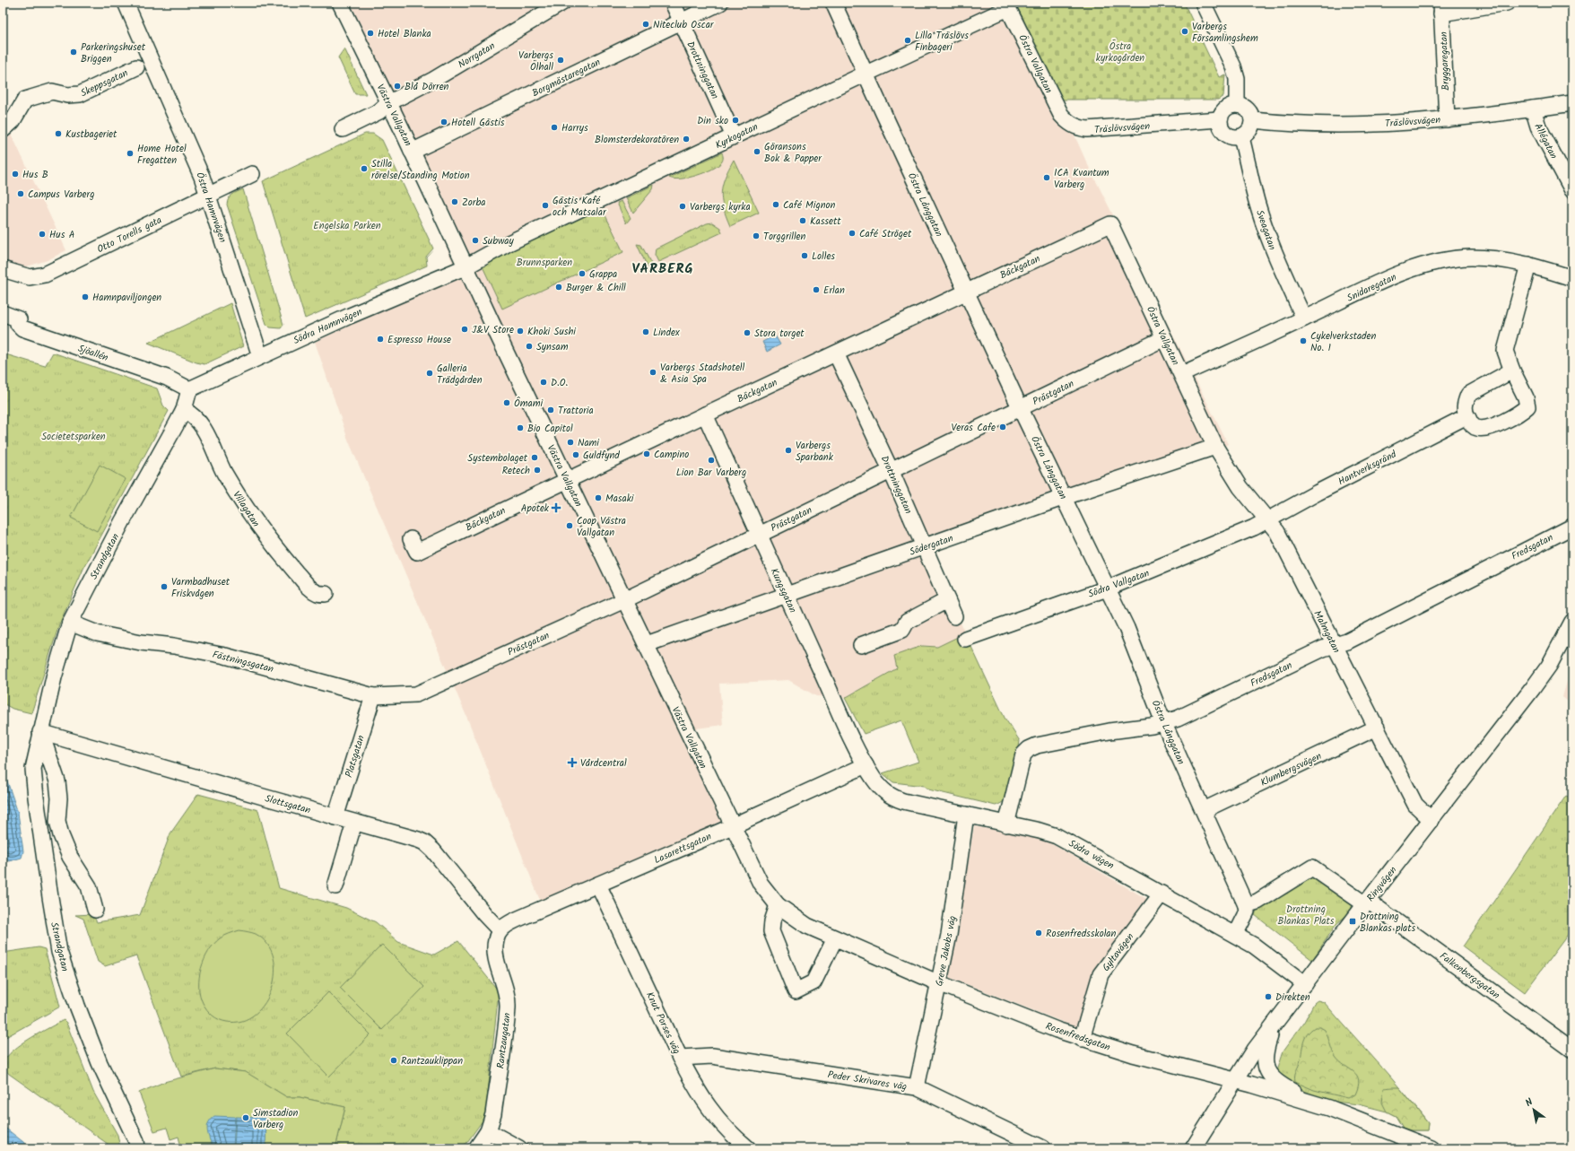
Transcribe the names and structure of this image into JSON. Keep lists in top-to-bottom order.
{
  "streets": {
    "street": [
      "Norrgatan",
      "Bryggaregatan",
      "Östra Vallgatan",
      "Drottninggatan",
      "Borgmästaregatan",
      "Skeppsgatan",
      "Västra Vallgatan",
      "Träslövsvägen",
      "Kyrkogatan",
      "Allégatan",
      "Östra Långgatan",
      "Östra Hamnvägen",
      "Sveagatan",
      "Otto Torells gata",
      "Bäckgatan",
      "Snidaregatan",
      "Södra Hamnvägen",
      "Sjöallén",
      "Prästgatan",
      "Hantverksgränd",
      "Villagatan",
      "Södergatan",
      "Fredsgatan",
      "Strandgatan",
      "Södra Vallgatan",
      "Kungsgatan",
      "Malmgatan",
      "Fästningsgatan",
      "Platsgatan",
      "Klumbergsvägen",
      "Slottsgatan",
      "Lasarettsgatan",
      "Södra vägen",
      "Ringvägen",
      "Greve Jakobs väg",
      "Gyltavägen",
      "Falkenbergsgatan",
      "Knut Porses väg",
      "Rosenfredsgatan",
      "Rantzaugatan",
      "Peder Skrivares väg"
    ]
  },
  "crossings": [
    ["Norrgatan", "Västra Vallgatan"],
    ["Bryggaregatan", "Träslövsvägen"],
    ["Östra Vallgatan", "Träslövsvägen"],
    ["Östra Vallgatan", "Kyrkogatan"],
    ["Östra Vallgatan", "Bäckgatan"],
    ["Östra Vallgatan", "Snidaregatan"],
    ["Östra Vallgatan", "Prästgatan"],
    ["Östra Vallgatan", "Södergatan"],
    ["Östra Vallgatan", "Malmgatan"],
    ["Drottninggatan", "Borgmästaregatan"],
    ["Drottninggatan", "Kyrkogatan"],
    ["Drottninggatan", "Bäckgatan"],
    ["Drottninggatan", "Prästgatan"],
    ["Drottninggatan", "Södergatan"],
    ["Borgmästaregatan", "Västra Vallgatan"],
    ["Västra Vallgatan", "Kyrkogatan"],
    ["Västra Vallgatan", "Bäckgatan"],
    ["Västra Vallgatan", "Södra Hamnvägen"],
    ["Västra Vallgatan", "Prästgatan"],
    ["Västra Vallgatan", "Södergatan"],
    ["Västra Vallgatan", "Lasarettsgatan"],
    ["Västra Vallgatan", "Rosenfredsgatan"],
    ["Träslövsvägen", "Allégatan"],
    ["Träslövsvägen", "Sveagatan"],
    ["Kyrkogatan", "Östra Långgatan"],
    ["Kyrkogatan", "Södra Hamnvägen"],
    ["Östra Långgatan", "Bäckgatan"],
    ["Östra Långgatan", "Prästgatan"],
    ["Östra Långgatan", "Södergatan"],
    ["Östra Långgatan", "Fredsgatan"],
    ["Östra Långgatan", "Södra Vallgatan"],
    ["Östra Långgatan", "Klumbergsvägen"],
    ["Östra Hamnvägen", "Otto Torells gata"],
    ["Östra Hamnvägen", "Södra Hamnvägen"],
    ["Sveagatan", "Snidaregatan"],
    ["Bäckgatan", "Kungsgatan"],
    ["Södra Hamnvägen", "Sjöallén"],
    ["Södra Hamnvägen", "Strandgatan"],
    ["Sjöallén", "Strandgatan"],
    ["Prästgatan", "Kungsgatan"],
    ["Prästgatan", "Fästningsgatan"],
    ["Hantverksgränd", "Södra Vallgatan"],
    ["Hantverksgränd", "Malmgatan"],
    ["Villagatan", "Strandgatan"],
    ["Södergatan", "Kungsgatan"],
    ["Södergatan", "Malmgatan"],
    ["Fredsgatan", "Malmgatan"],
    ["Fredsgatan", "Södra vägen"],
    ["Strandgatan", "Fästningsgatan"],
    ["Strandgatan", "Slottsgatan"],
    ["Södra Vallgatan", "Malmgatan"],
    ["Kungsgatan", "Lasarettsgatan"],
    ["Kungsgatan", "Södra vägen"],
    ["Malmgatan", "Klumbergsvägen"],
    ["Malmgatan", "Ringvägen"],
    ["Fästningsgatan", "Platsgatan"],
    ["Platsgatan", "Slottsgatan"],
    ["Slottsgatan", "Lasarettsgatan"],
    ["Slottsgatan", "Rantzaugatan"],
    ["Lasarettsgatan", "Södra vägen"],
    ["Lasarettsgatan", "Knut Porses väg"],
    ["Lasarettsgatan", "Rantzaugatan"],
    ["Södra vägen", "Ringvägen"],
    ["Södra vägen", "Greve Jakobs väg"],
    ["Södra vägen", "Gyltavägen"],
    ["Ringvägen", "Falkenbergsgatan"],
    ["Ringvägen", "Rosenfredsgatan"],
    ["Greve Jakobs väg", "Rosenfredsgatan"],
    ["Greve Jakobs väg", "Peder Skrivares väg"],
    ["Gyltavägen", "Rosenfredsgatan"],
    ["Knut Porses väg", "Peder Skrivares väg"]
  ],
  "districts": ["VARBERG"],
  "parks": [
    "Östra kyrkogården",
    "Engelska Parken",
    "Brunnsparken",
    "Societetsparken",
    "Drottning Blankas Plats"
  ],
  "places": {
    "other": [
      "Niteclub Oscar",
      "Varbergs Församlingshem",
      "Hotel Blanka",
      "Lilla Träslövs Finbageri",
      "Parkeringshuset Briggen",
      "Varbergs Ölhall",
      "Blå Dörren",
      "Din sko",
      "Hotell Gästis",
      "Harrys",
      "Kustbageriet",
      "Blomsterdekoratören",
      "Göransons Bok & Papper",
      "Home Hotel Fregatten",
      "Stilla rörelse/Standing Motion",
      "Hus B",
      "ICA Kvantum Varberg",
      "Campus Varberg",
      "Zorba",
      "Café Mignon",
      "Gästis Kafé och Matsalar",
      "Varbergs kyrka",
      "Kassett",
      "Café Ströget",
      "Hus A",
      "Torggrillen",
      "Subway",
      "Lolles",
      "Grappa",
      "Burger & Chill",
      "Erlan",
      "Hamnpaviljongen",
      "J&V Store",
      "Khoki Sushi",
      "Lindex",
      "Stora torget",
      "Espresso House",
      "Cykelverkstaden No. 1",
      "Synsam",
      "Varbergs Stadshotell & Asia Spa",
      "Galleria Trädgården",
      "D.O.",
      "Ômami",
      "Trattoria",
      "Veras Cafe",
      "Bio Capitol",
      "Nami",
      "Varbergs Sparbank",
      "Campino",
      "Guldfynd",
      "Systembolaget",
      "Lion Bar Varberg",
      "Retech",
      "Masaki",
      "Coop Västra Vallgatan",
      "Varmbadhuset Friskvågen",
      "Rosenfredsskolan",
      "Direkten",
      "Rantzauklippan",
      "Simstadion Varberg"
    ],
    "health": ["Apotek", "Vårdcentral"],
    "transit": ["Drottning Blankas plats"]
  },
  "north": "top left"
}
